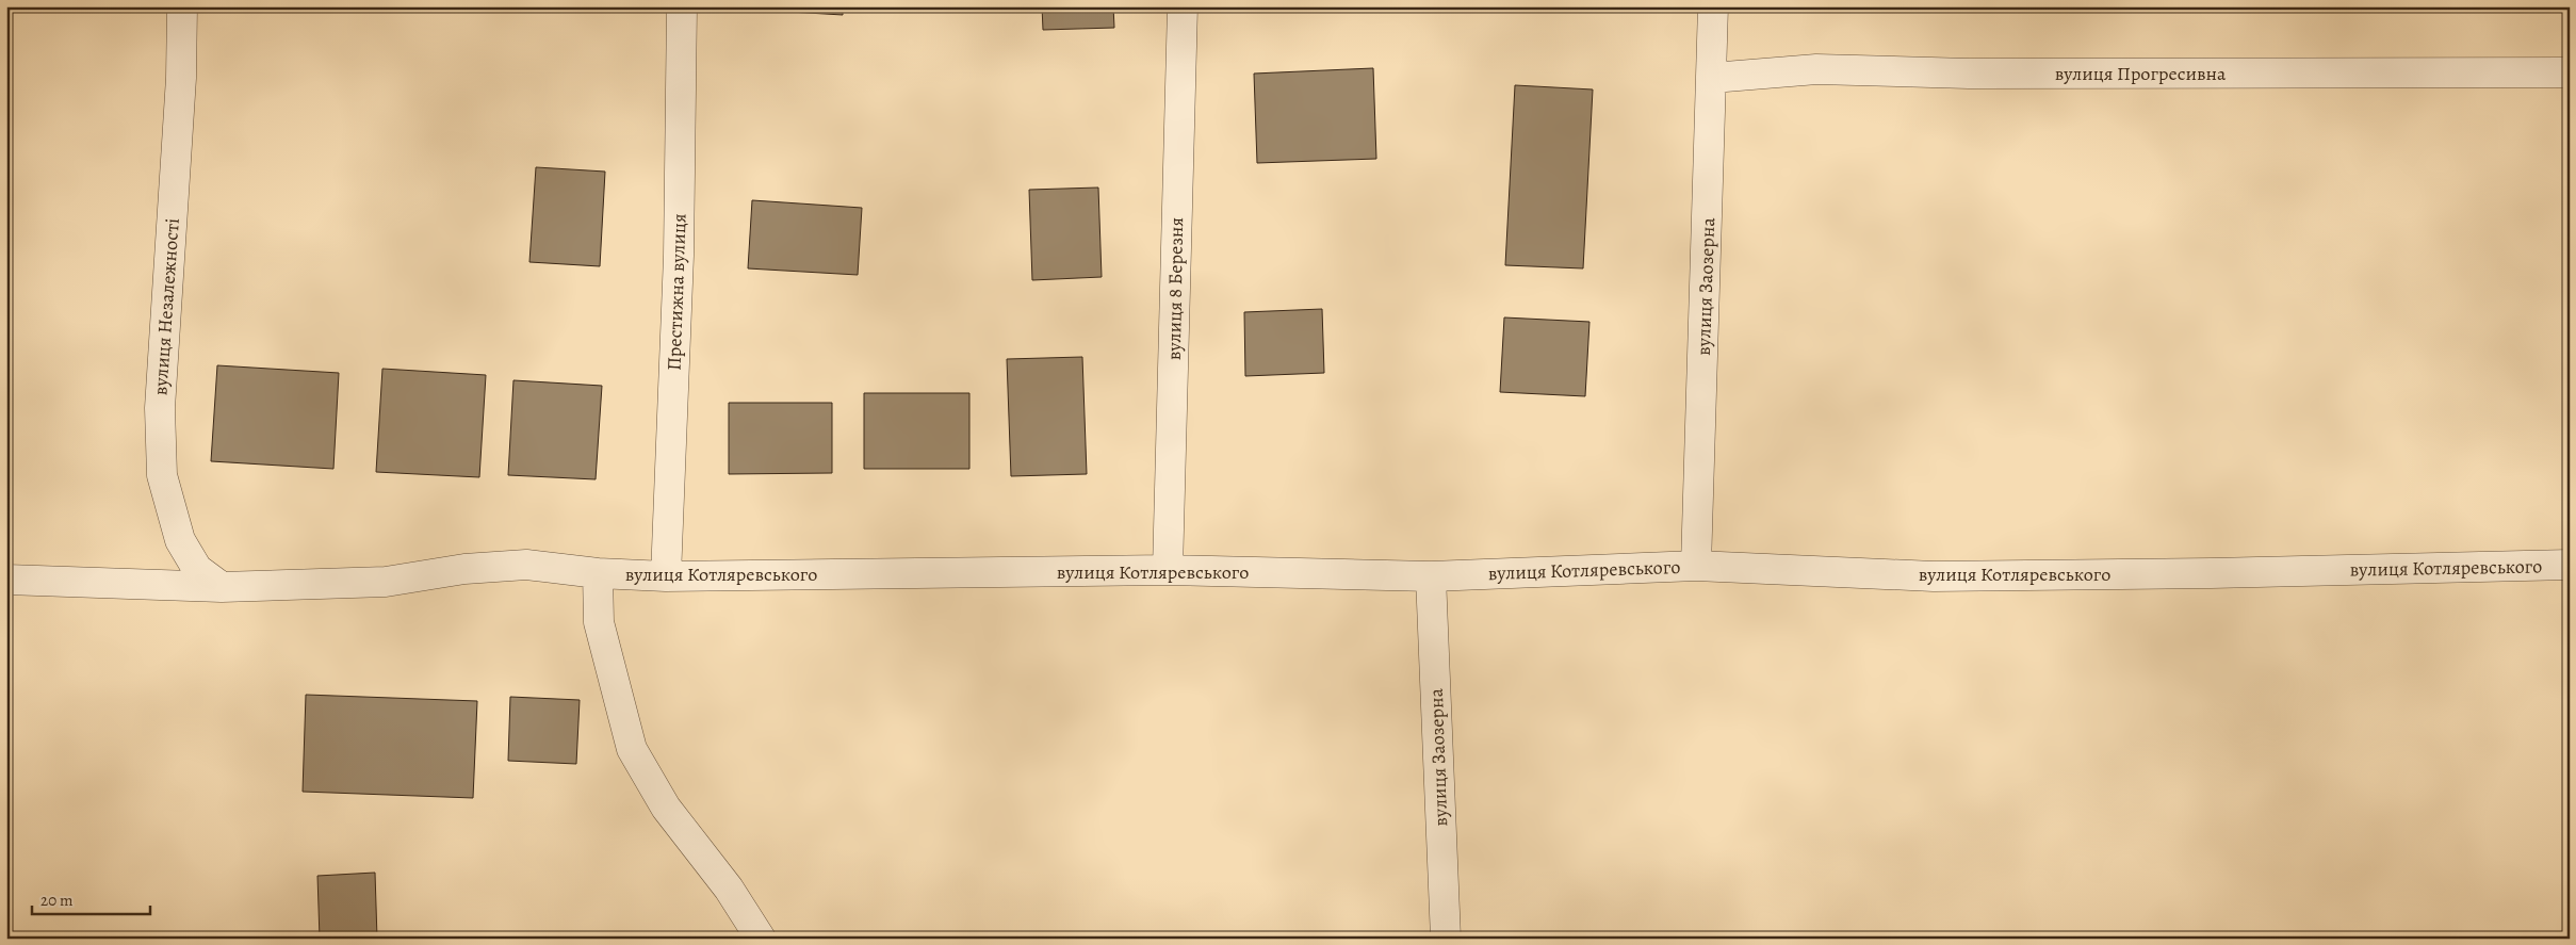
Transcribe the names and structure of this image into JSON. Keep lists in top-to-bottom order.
{
  "streets": {
    "street": [
      "вулиця Прогресивна",
      "вулиця Заозерна",
      "вулиця 8 Березня",
      "Престижна вулиця",
      "вулиця Незалежності",
      "вулиця Котляревського"
    ]
  },
  "crossings": [
    ["вулиця Прогресивна", "вулиця Заозерна"],
    ["вулиця Заозерна", "вулиця Котляревського"],
    ["вулиця 8 Березня", "вулиця Котляревського"],
    ["Престижна вулиця", "вулиця Котляревського"]
  ],
  "scale_bar": "20 m"
}
